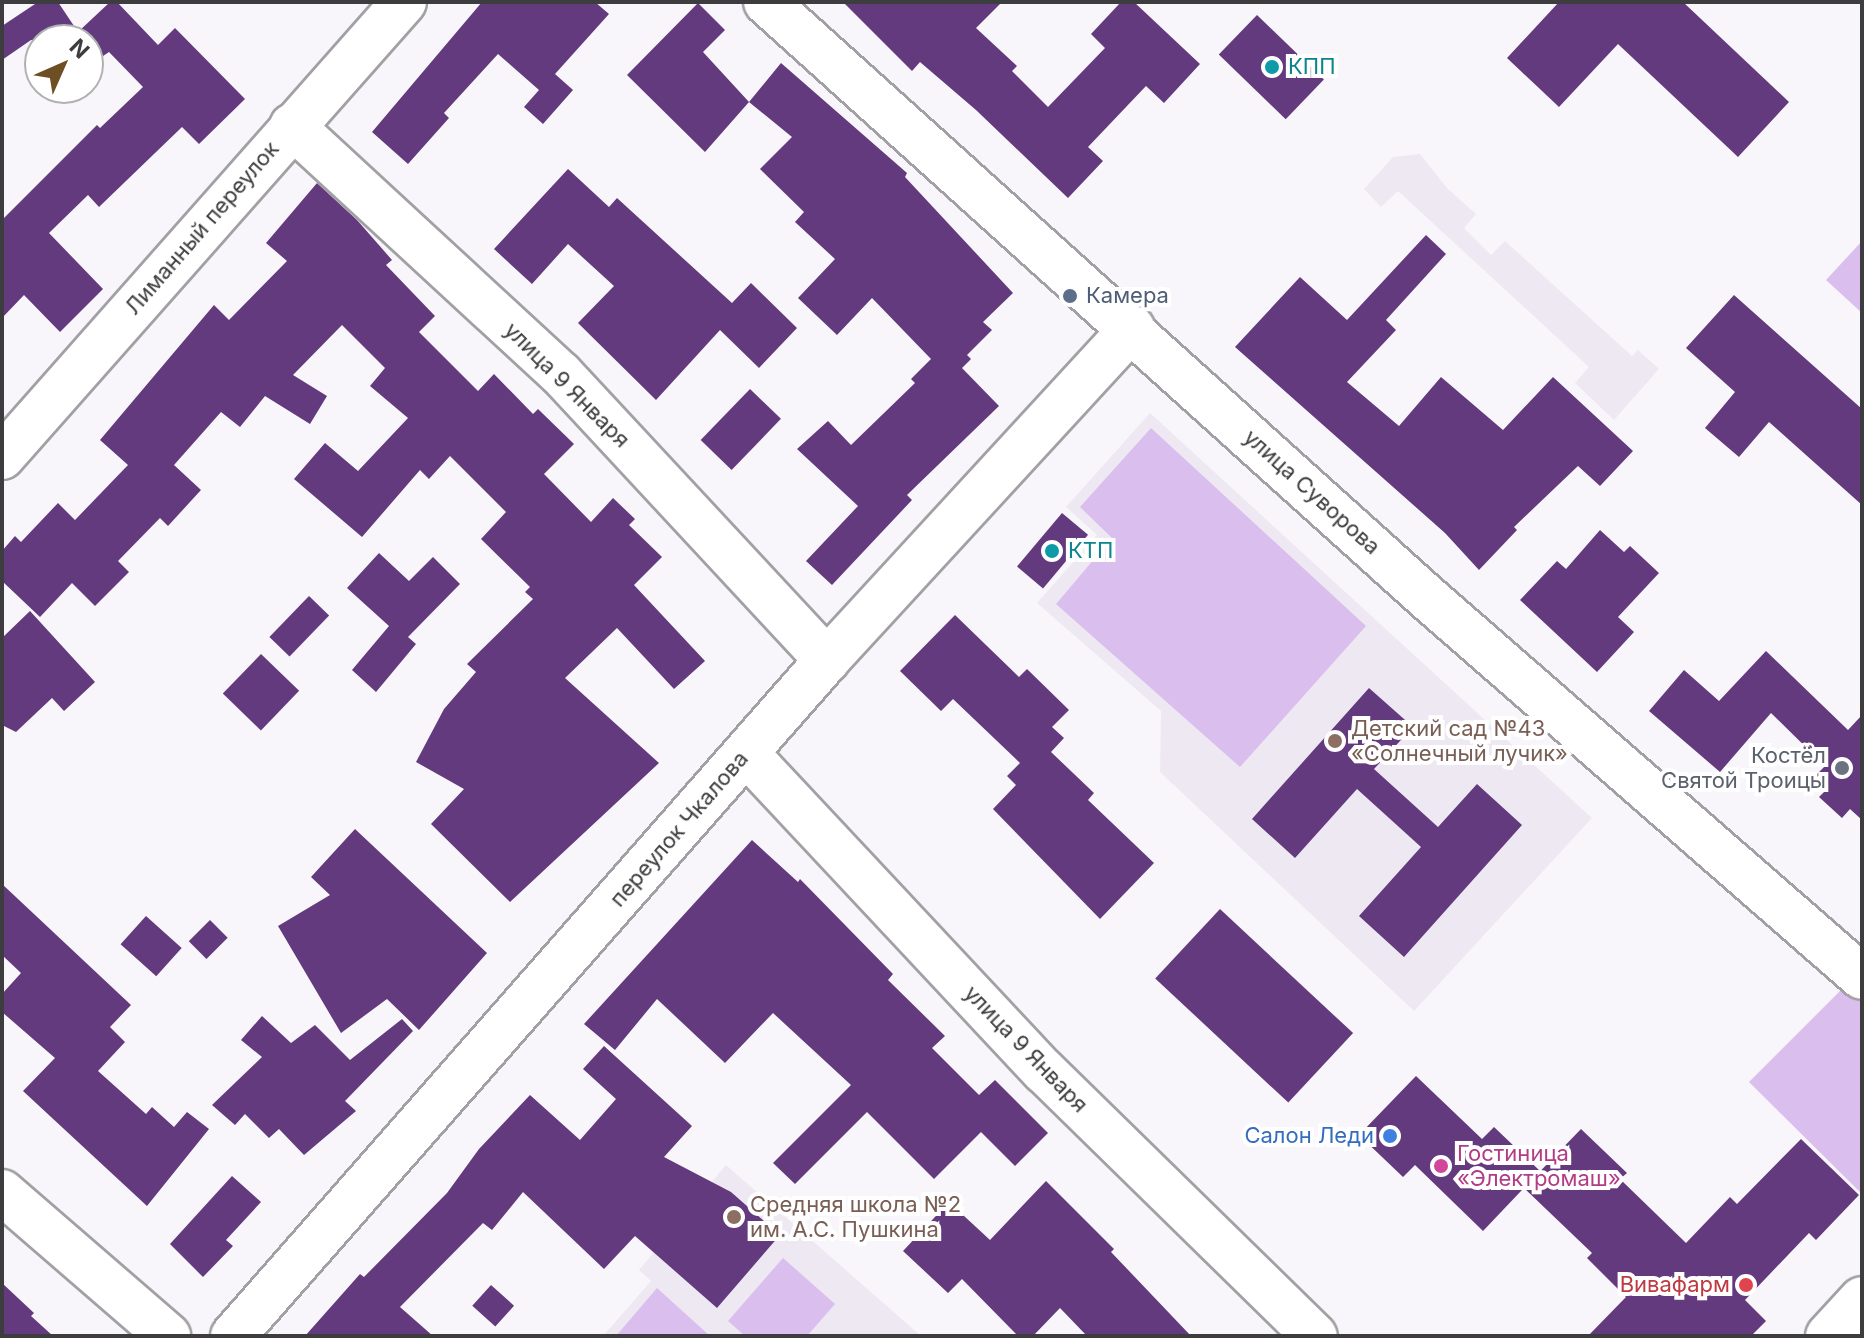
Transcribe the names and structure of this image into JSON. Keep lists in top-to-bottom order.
{
  "streets": {
    "street": [
      "Лиманный переулок",
      "улица 9 Января",
      "улица Суворова",
      "переулок Чкалова"
    ]
  },
  "crossings": [
    ["Лиманный переулок", "улица 9 Января"],
    ["улица 9 Января", "переулок Чкалова"],
    ["улица Суворова", "переулок Чкалова"]
  ],
  "places": [
    "КПП",
    "Камера",
    "КТП",
    "Детский сад №43 «Солнечный лучик»",
    "Костёл Святой Троицы",
    "Салон Леди",
    "Гостиница «Электромаш»",
    "Средняя школа №2 им. А.С. Пушкина",
    "Вивафарм"
  ],
  "north": "top right"
}
